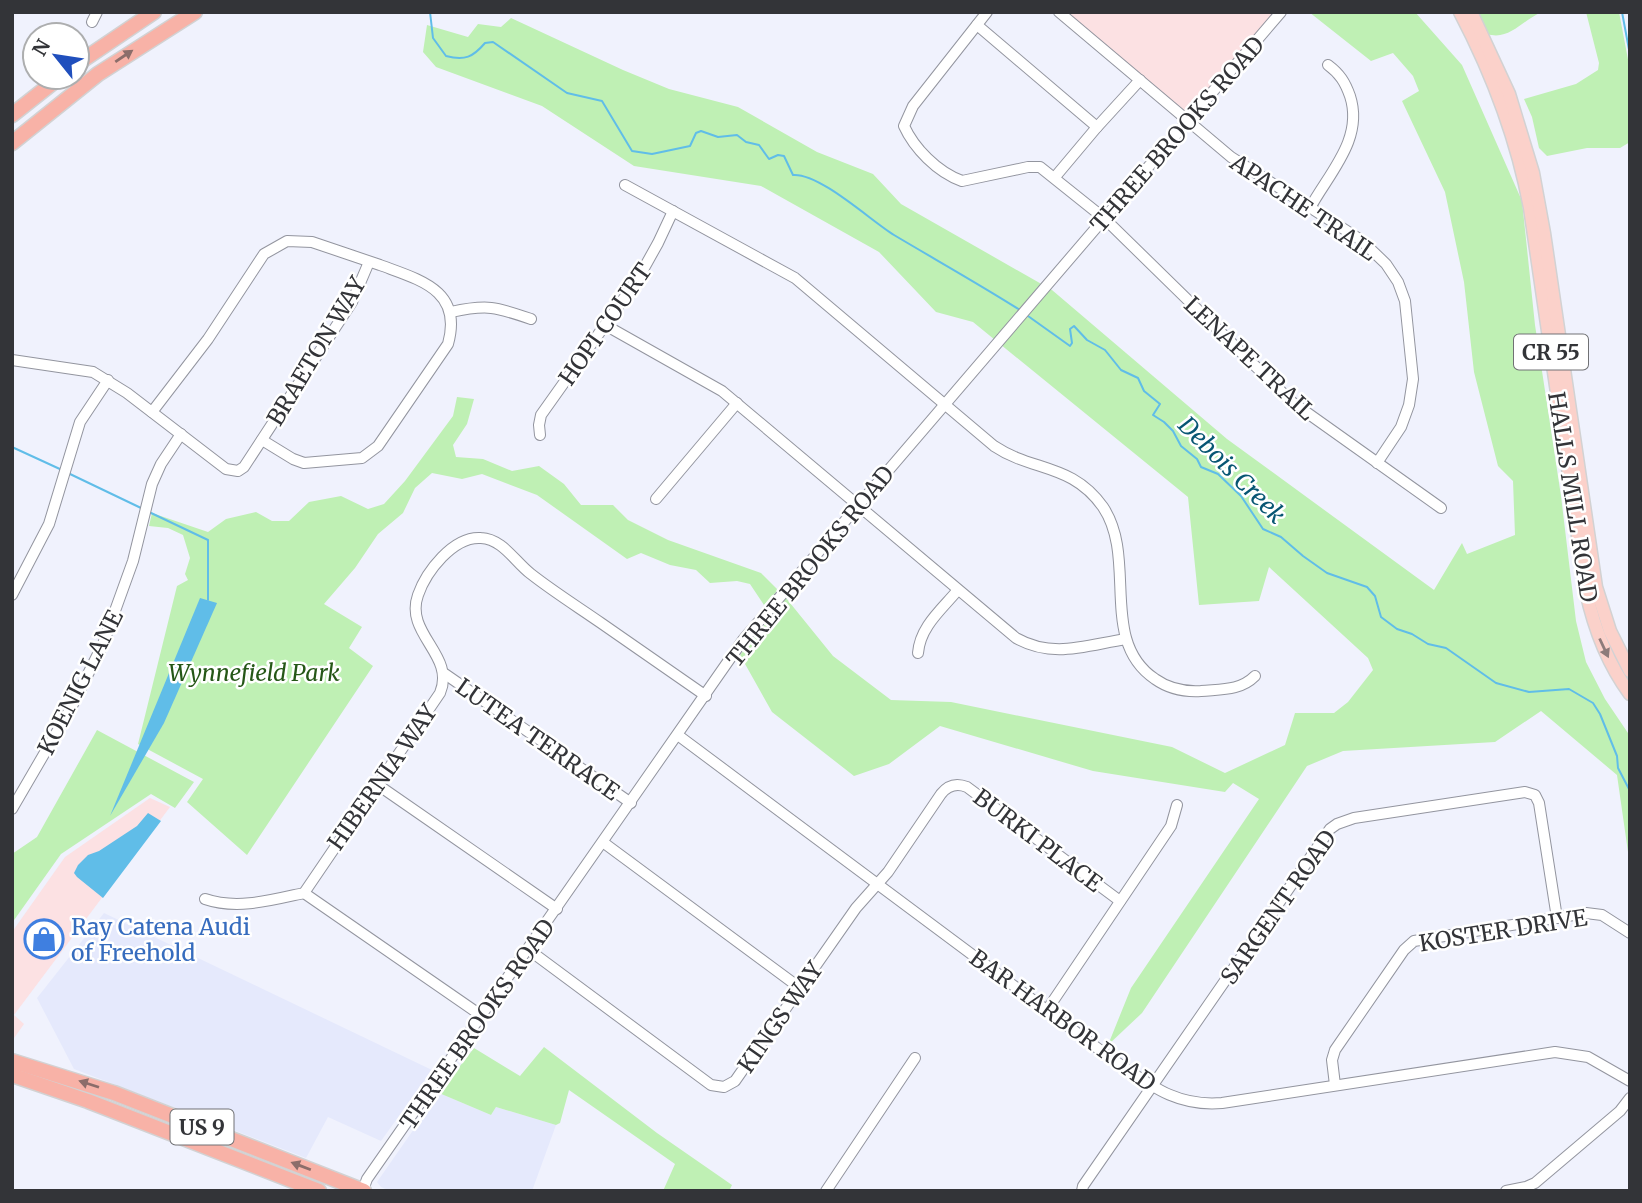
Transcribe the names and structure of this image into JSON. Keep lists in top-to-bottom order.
{
  "streets": {
    "highway": ["US 9"],
    "main road": ["CR 55", "HALLS MILL ROAD"],
    "street": [
      "THREE BROOKS ROAD",
      "APACHE TRAIL",
      "HOPI COURT",
      "BRAETON WAY",
      "LENAPE TRAIL",
      "KOENIG LANE",
      "LUTEA TERRACE",
      "HIBERNIA WAY",
      "BURKI PLACE",
      "SARGENT ROAD",
      "KOSTER DRIVE",
      "KINGS WAY",
      "BAR HARBOR ROAD"
    ]
  },
  "crossings": [
    ["THREE BROOKS ROAD", "APACHE TRAIL"],
    ["THREE BROOKS ROAD", "LENAPE TRAIL"],
    ["THREE BROOKS ROAD", "LUTEA TERRACE"],
    ["THREE BROOKS ROAD", "KINGS WAY"],
    ["THREE BROOKS ROAD", "BAR HARBOR ROAD"],
    ["THREE BROOKS ROAD", "US 9"],
    ["APACHE TRAIL", "LENAPE TRAIL"],
    ["BRAETON WAY", "KOENIG LANE"],
    ["LUTEA TERRACE", "HIBERNIA WAY"],
    ["BURKI PLACE", "KINGS WAY"],
    ["BURKI PLACE", "BAR HARBOR ROAD"],
    ["SARGENT ROAD", "KOSTER DRIVE"],
    ["SARGENT ROAD", "BAR HARBOR ROAD"],
    ["KOSTER DRIVE", "BAR HARBOR ROAD"],
    ["KINGS WAY", "BAR HARBOR ROAD"]
  ],
  "water": ["Debois Creek"],
  "parks": ["Wynnefield Park"],
  "places": {
    "shop": ["Ray Catena Audi of Freehold"]
  },
  "north": "top left"
}
